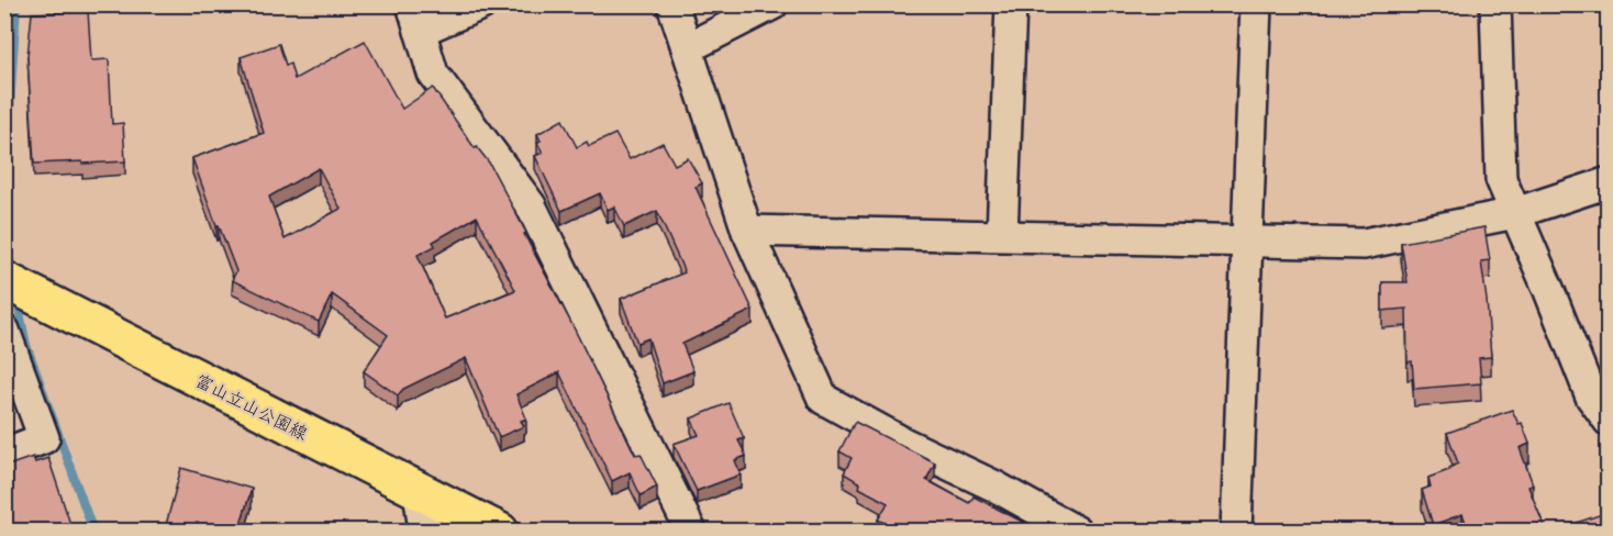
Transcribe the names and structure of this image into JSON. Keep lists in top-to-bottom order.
{
  "streets": {
    "main road": ["富山立山公園線"]
  }
}
